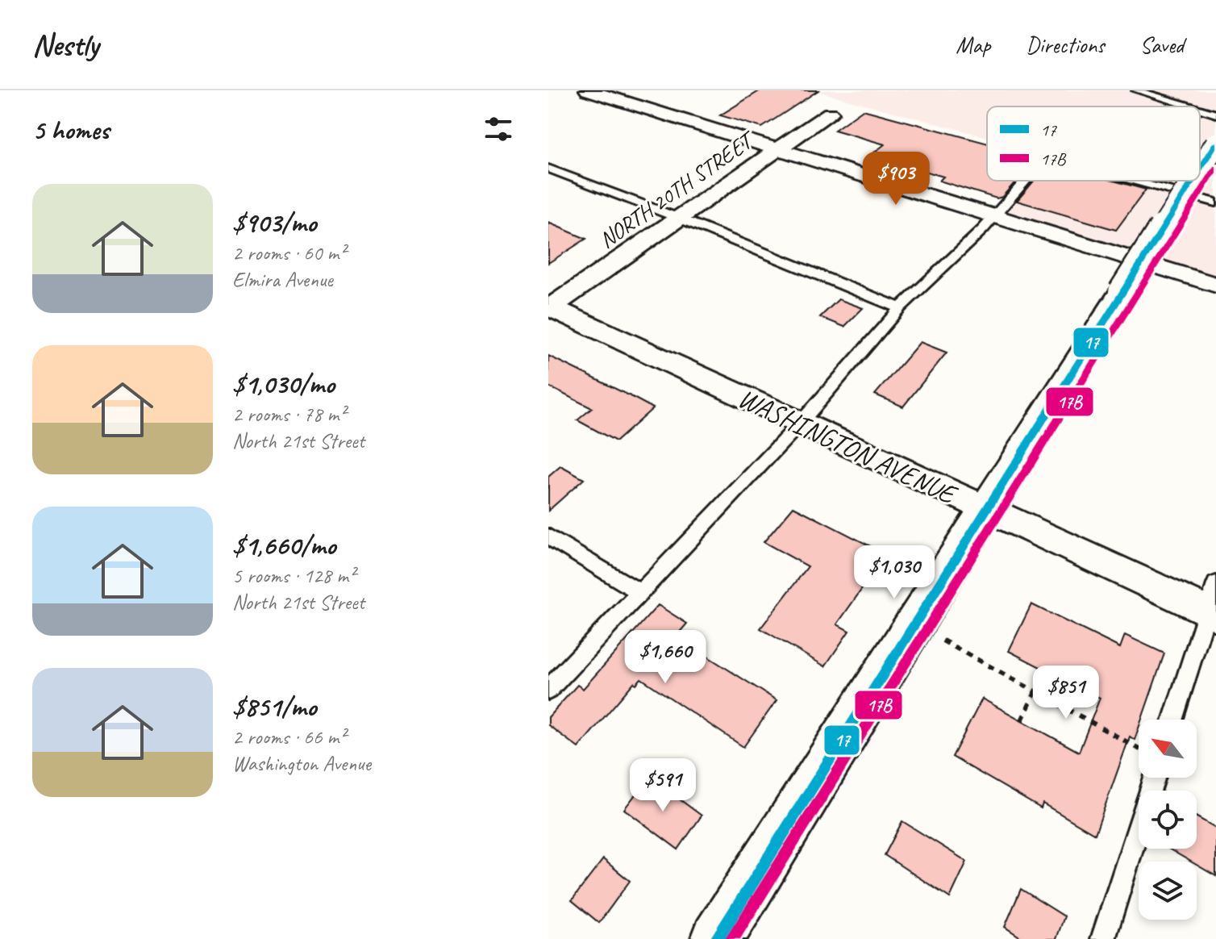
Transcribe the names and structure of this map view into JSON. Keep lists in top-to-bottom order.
{
  "streets": {
    "street": ["NORTH 20TH STREET", "WASHINGTON AVENUE"]
  },
  "crossings": [
    ["NORTH 20TH STREET", "WASHINGTON AVENUE"]
  ],
  "lines": ["transit line 17", "transit line 17B"],
  "legend": ["17", "17B"],
  "north": "top left",
  "page": {
    "header": "Nestly",
    "nav": ["Map", "Directions", "Saved"],
    "heading": "5 homes",
    "price": [
      "$903",
      "$1,030",
      "$1,660",
      "$851",
      "$591"
    ],
    "list": [
      {
        "name": "$903/mo",
        "note": "2 rooms · 60 m² · Elmira Avenue"
      },
      {
        "name": "$1,030/mo",
        "note": "2 rooms · 78 m² · North 21st Street"
      },
      {
        "name": "$1,660/mo",
        "note": "5 rooms · 128 m² · North 21st Street"
      },
      {
        "name": "$851/mo",
        "note": "2 rooms · 66 m² · Washington Avenue"
      }
    ]
  }
}
